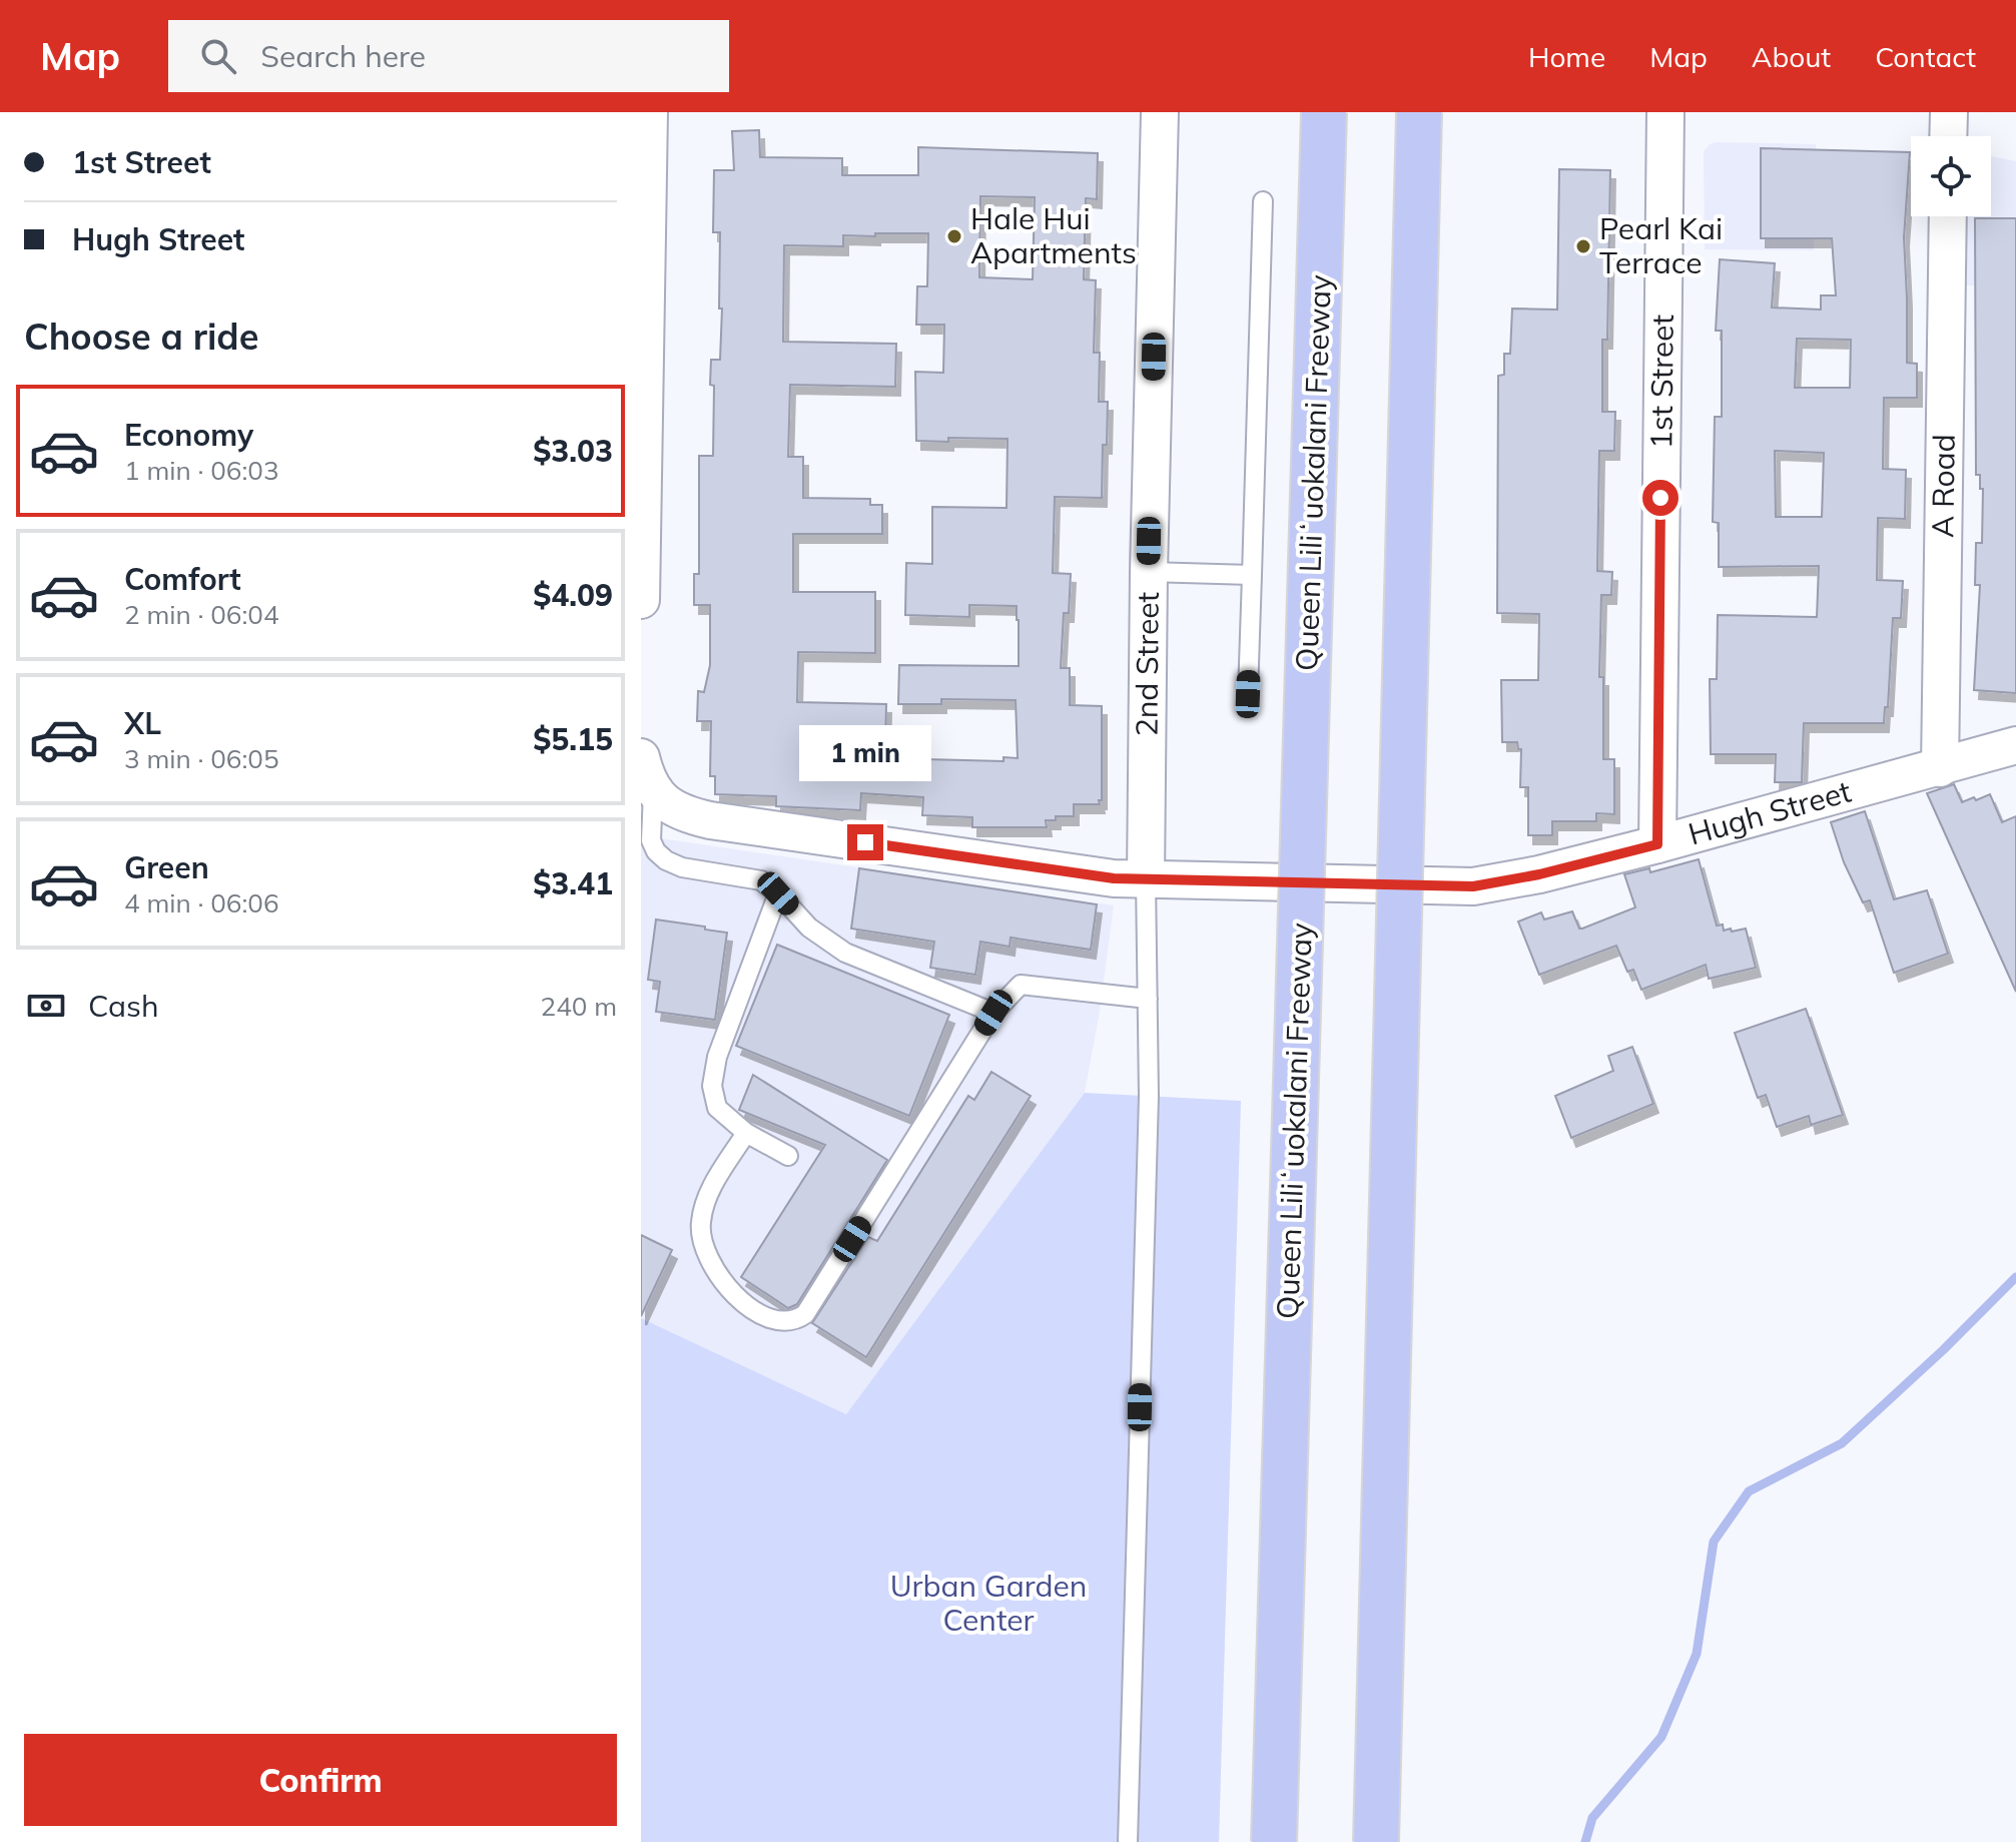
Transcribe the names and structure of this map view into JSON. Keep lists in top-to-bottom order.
{
  "streets": {
    "highway": ["Queen Liliʻuokalani Freeway"],
    "street": [
      "1st Street",
      "A Road",
      "2nd Street",
      "Hugh Street"
    ]
  },
  "crossings": [
    ["1st Street", "Hugh Street"],
    ["A Road", "Hugh Street"],
    ["2nd Street", "Hugh Street"]
  ],
  "parks": ["Urban Garden Center"],
  "places": ["Hale Hui Apartments", "Pearl Kai Terrace"],
  "page": {
    "header": "Map",
    "search": "Search here",
    "nav": [
      "Home",
      "Map",
      "About",
      "Contact"
    ],
    "banner": ["1st Street", "Hugh Street"],
    "heading": "Choose a ride",
    "list": [
      {
        "name": "Economy",
        "note": "1 min · 06:03",
        "value": "$3.03"
      },
      {
        "name": "Comfort",
        "note": "2 min · 06:04",
        "value": "$4.09"
      },
      {
        "name": "XL",
        "note": "3 min · 06:05",
        "value": "$5.15"
      },
      {
        "name": "Green",
        "note": "4 min · 06:06",
        "value": "$3.41"
      }
    ],
    "bubble": "1 min",
    "pay": ["Cash", "240 m"],
    "buttons": "Confirm"
  }
}
